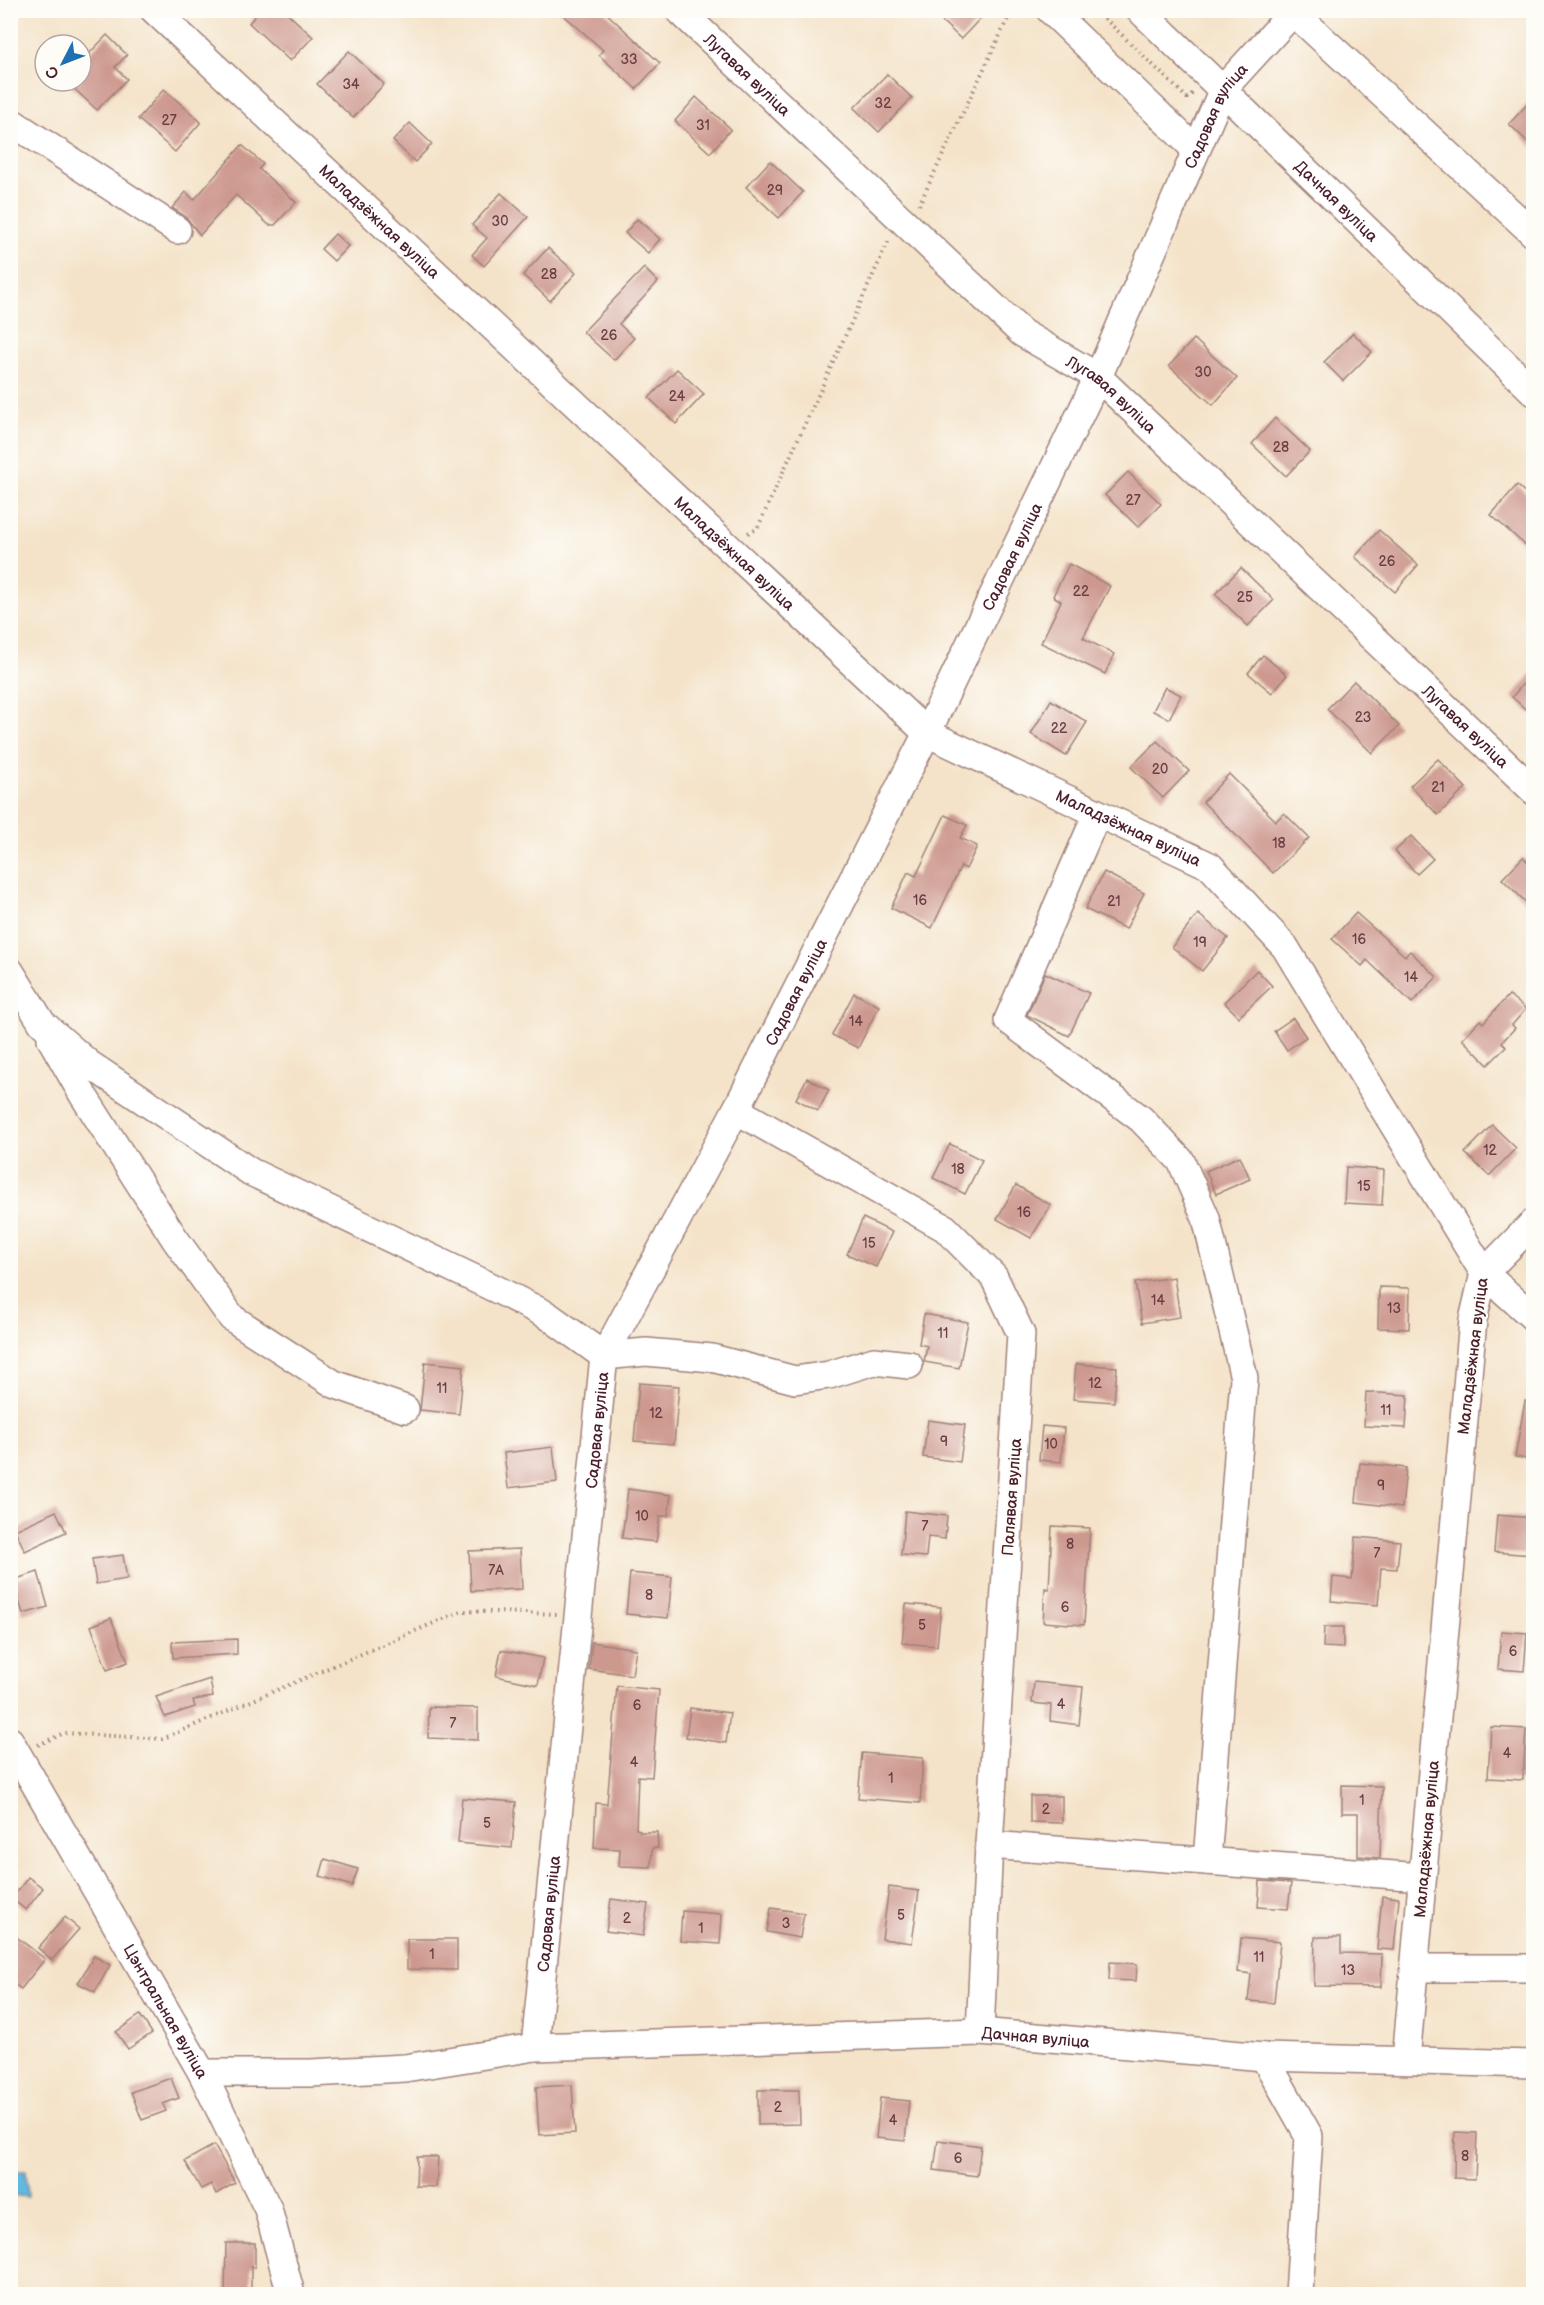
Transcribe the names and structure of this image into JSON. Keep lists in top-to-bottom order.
{
  "streets": {
    "street": [
      "Лугавая вуліца",
      "Садовая вуліца",
      "Дачная вуліца",
      "Маладзёжная вуліца",
      "Палявая вуліца",
      "Цэнтральная вуліца"
    ]
  },
  "crossings": [
    ["Лугавая вуліца", "Садовая вуліца"],
    ["Садовая вуліца", "Дачная вуліца"],
    ["Садовая вуліца", "Маладзёжная вуліца"],
    ["Садовая вуліца", "Палявая вуліца"],
    ["Дачная вуліца", "Маладзёжная вуліца"],
    ["Дачная вуліца", "Палявая вуліца"],
    ["Дачная вуліца", "Цэнтральная вуліца"]
  ],
  "house_numbers": [
    "33",
    "34",
    "32",
    "27",
    "31",
    "29",
    "30",
    "28",
    "26",
    "30",
    "24",
    "28",
    "27",
    "26",
    "22",
    "25",
    "23",
    "22",
    "20",
    "21",
    "18",
    "16",
    "21",
    "16",
    "19",
    "14",
    "14",
    "12",
    "18",
    "15",
    "16",
    "15",
    "14",
    "13",
    "11",
    "12",
    "11",
    "11",
    "12",
    "9",
    "10",
    "9",
    "10",
    "7",
    "8",
    "7",
    "7А",
    "8",
    "6",
    "5",
    "6",
    "4",
    "6",
    "7",
    "4",
    "4",
    "1",
    "1",
    "2",
    "5",
    "5",
    "2",
    "3",
    "1",
    "1",
    "11",
    "13",
    "2",
    "4",
    "8",
    "6"
  ],
  "north": "bottom left"
}
